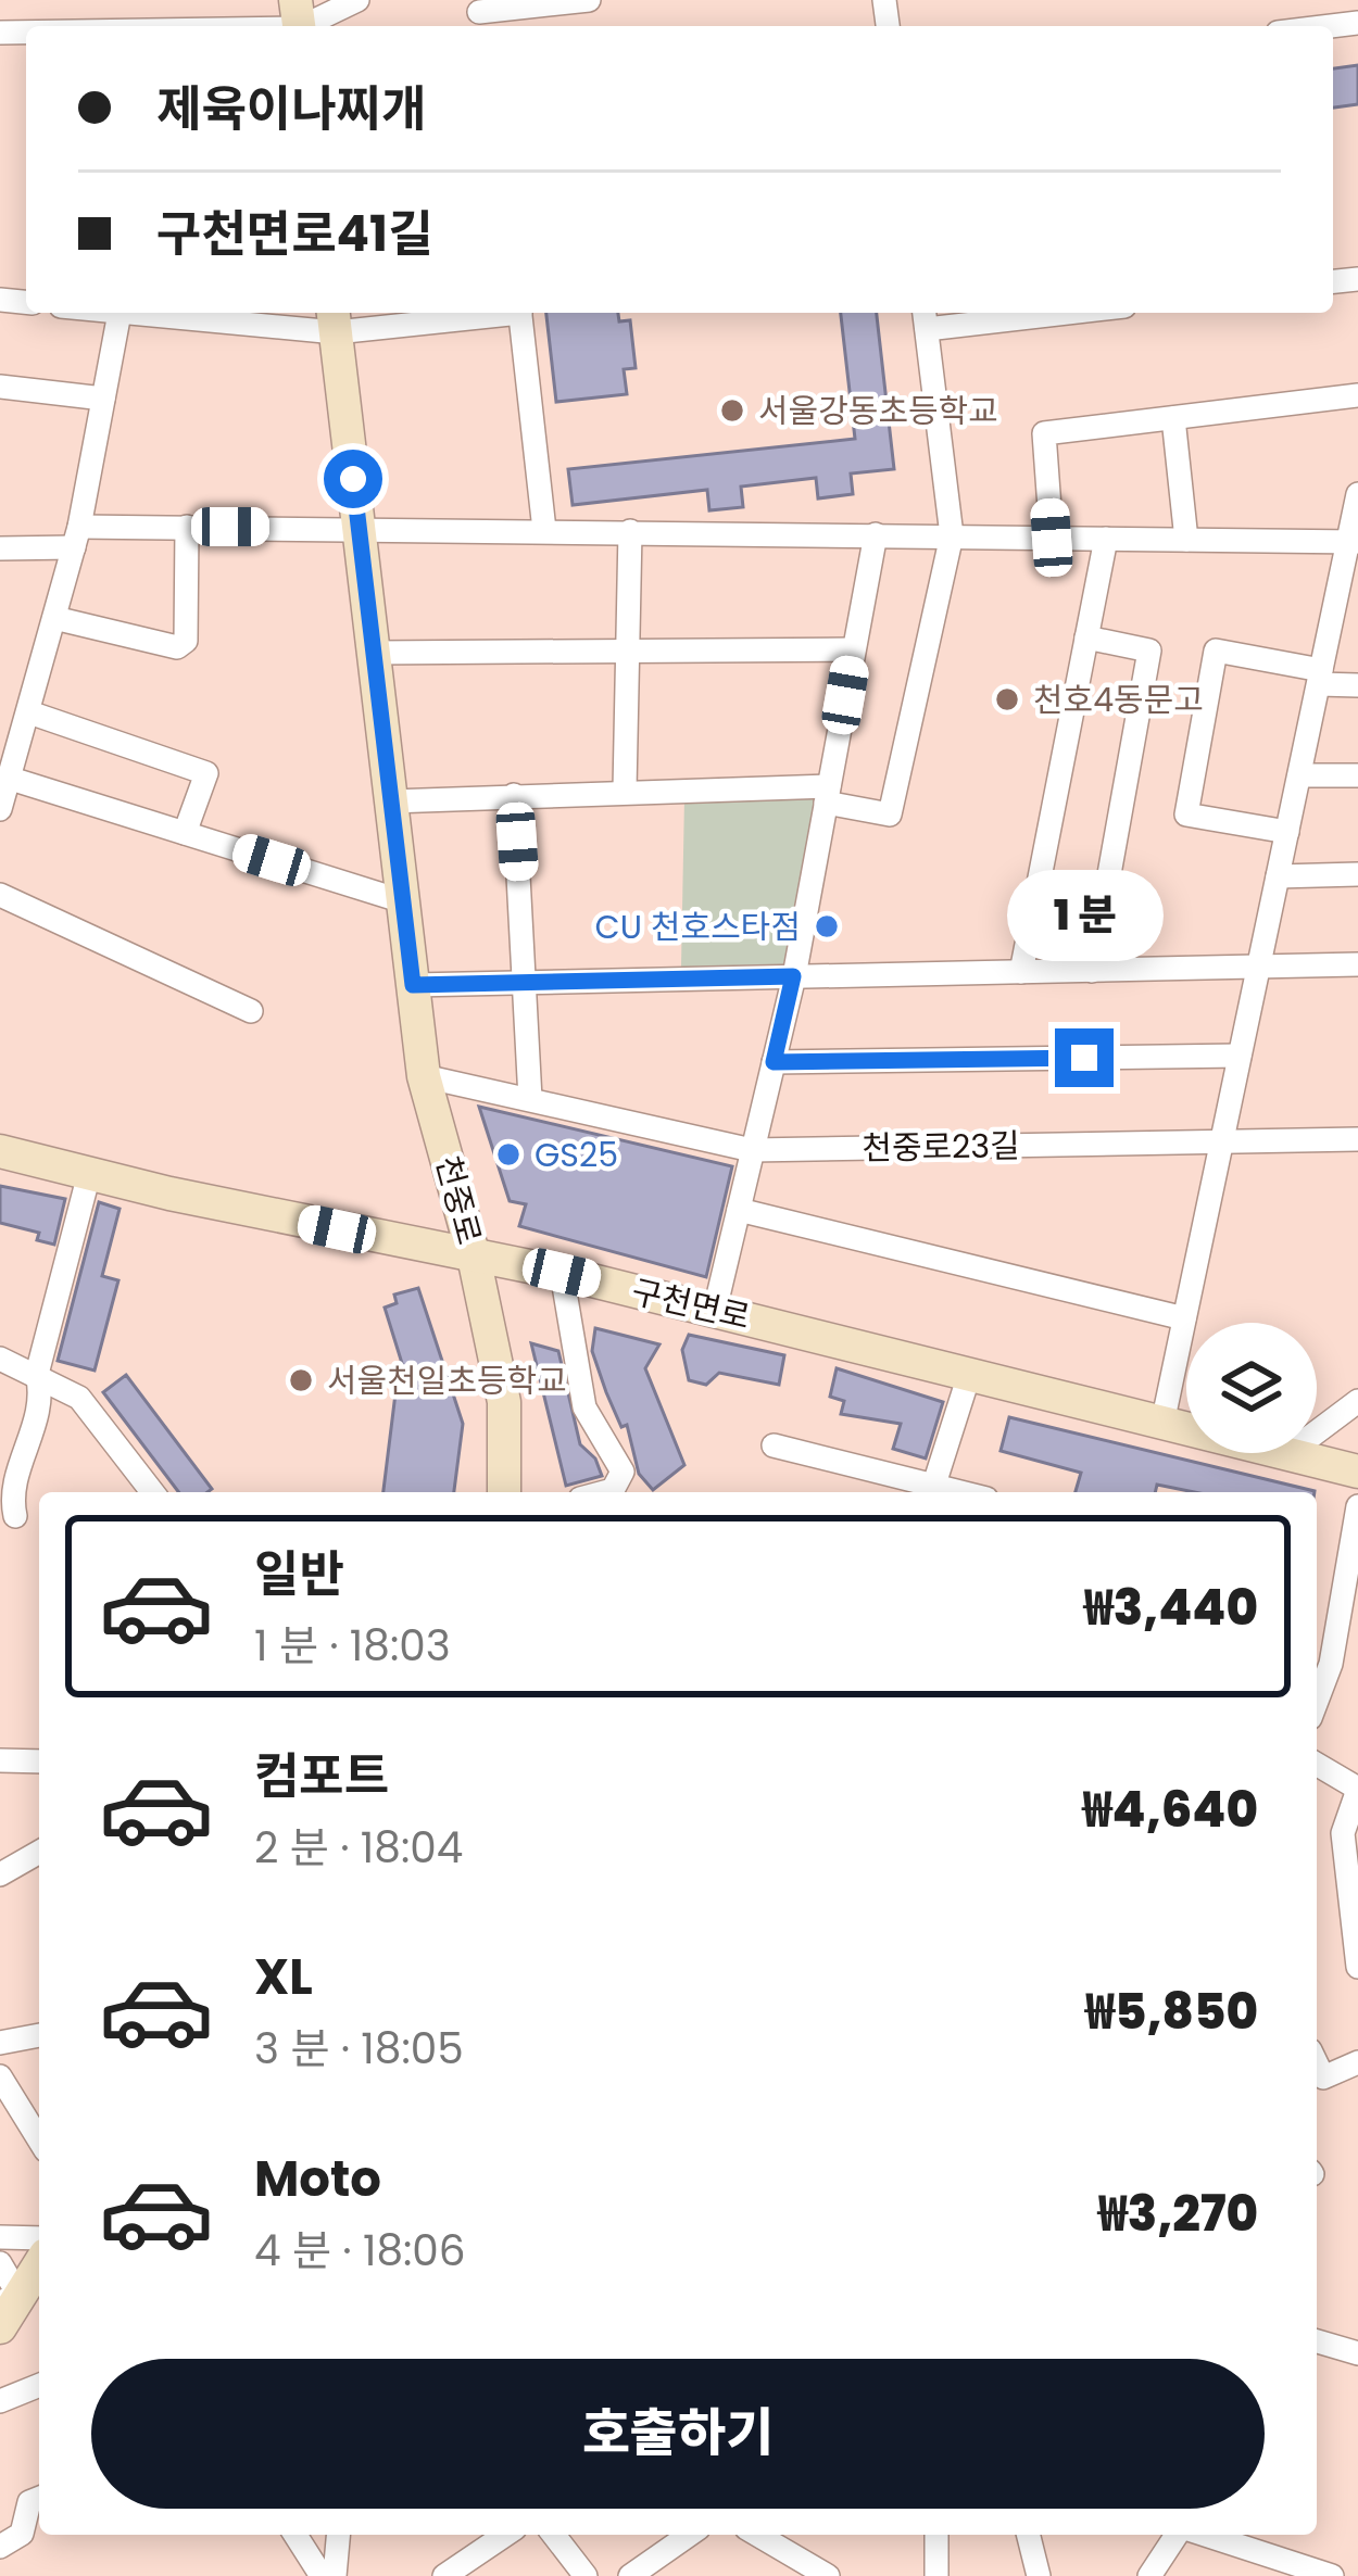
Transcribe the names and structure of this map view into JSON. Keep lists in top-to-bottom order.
{
  "streets": {
    "main road": ["천중로", "구천면로"],
    "street": ["천중로23길"]
  },
  "crossings": [
    ["천중로23길", "천중로"],
    ["천중로", "구천면로"]
  ],
  "places": [
    "서울강동초등학교",
    "천호4동문고",
    "CU 천호스타점",
    "GS25",
    "서울천일초등학교"
  ],
  "page": {
    "banner": ["제육이나찌개", "구천면로41길"],
    "bubble": "1 분",
    "list": [
      {
        "name": "일반",
        "note": "1 분 · 18:03",
        "value": "₩3,440"
      },
      {
        "name": "컴포트",
        "note": "2 분 · 18:04",
        "value": "₩4,640"
      },
      {
        "name": "XL",
        "note": "3 분 · 18:05",
        "value": "₩5,850"
      },
      {
        "name": "Moto",
        "note": "4 분 · 18:06",
        "value": "₩3,270"
      }
    ],
    "buttons": "호출하기"
  }
}
